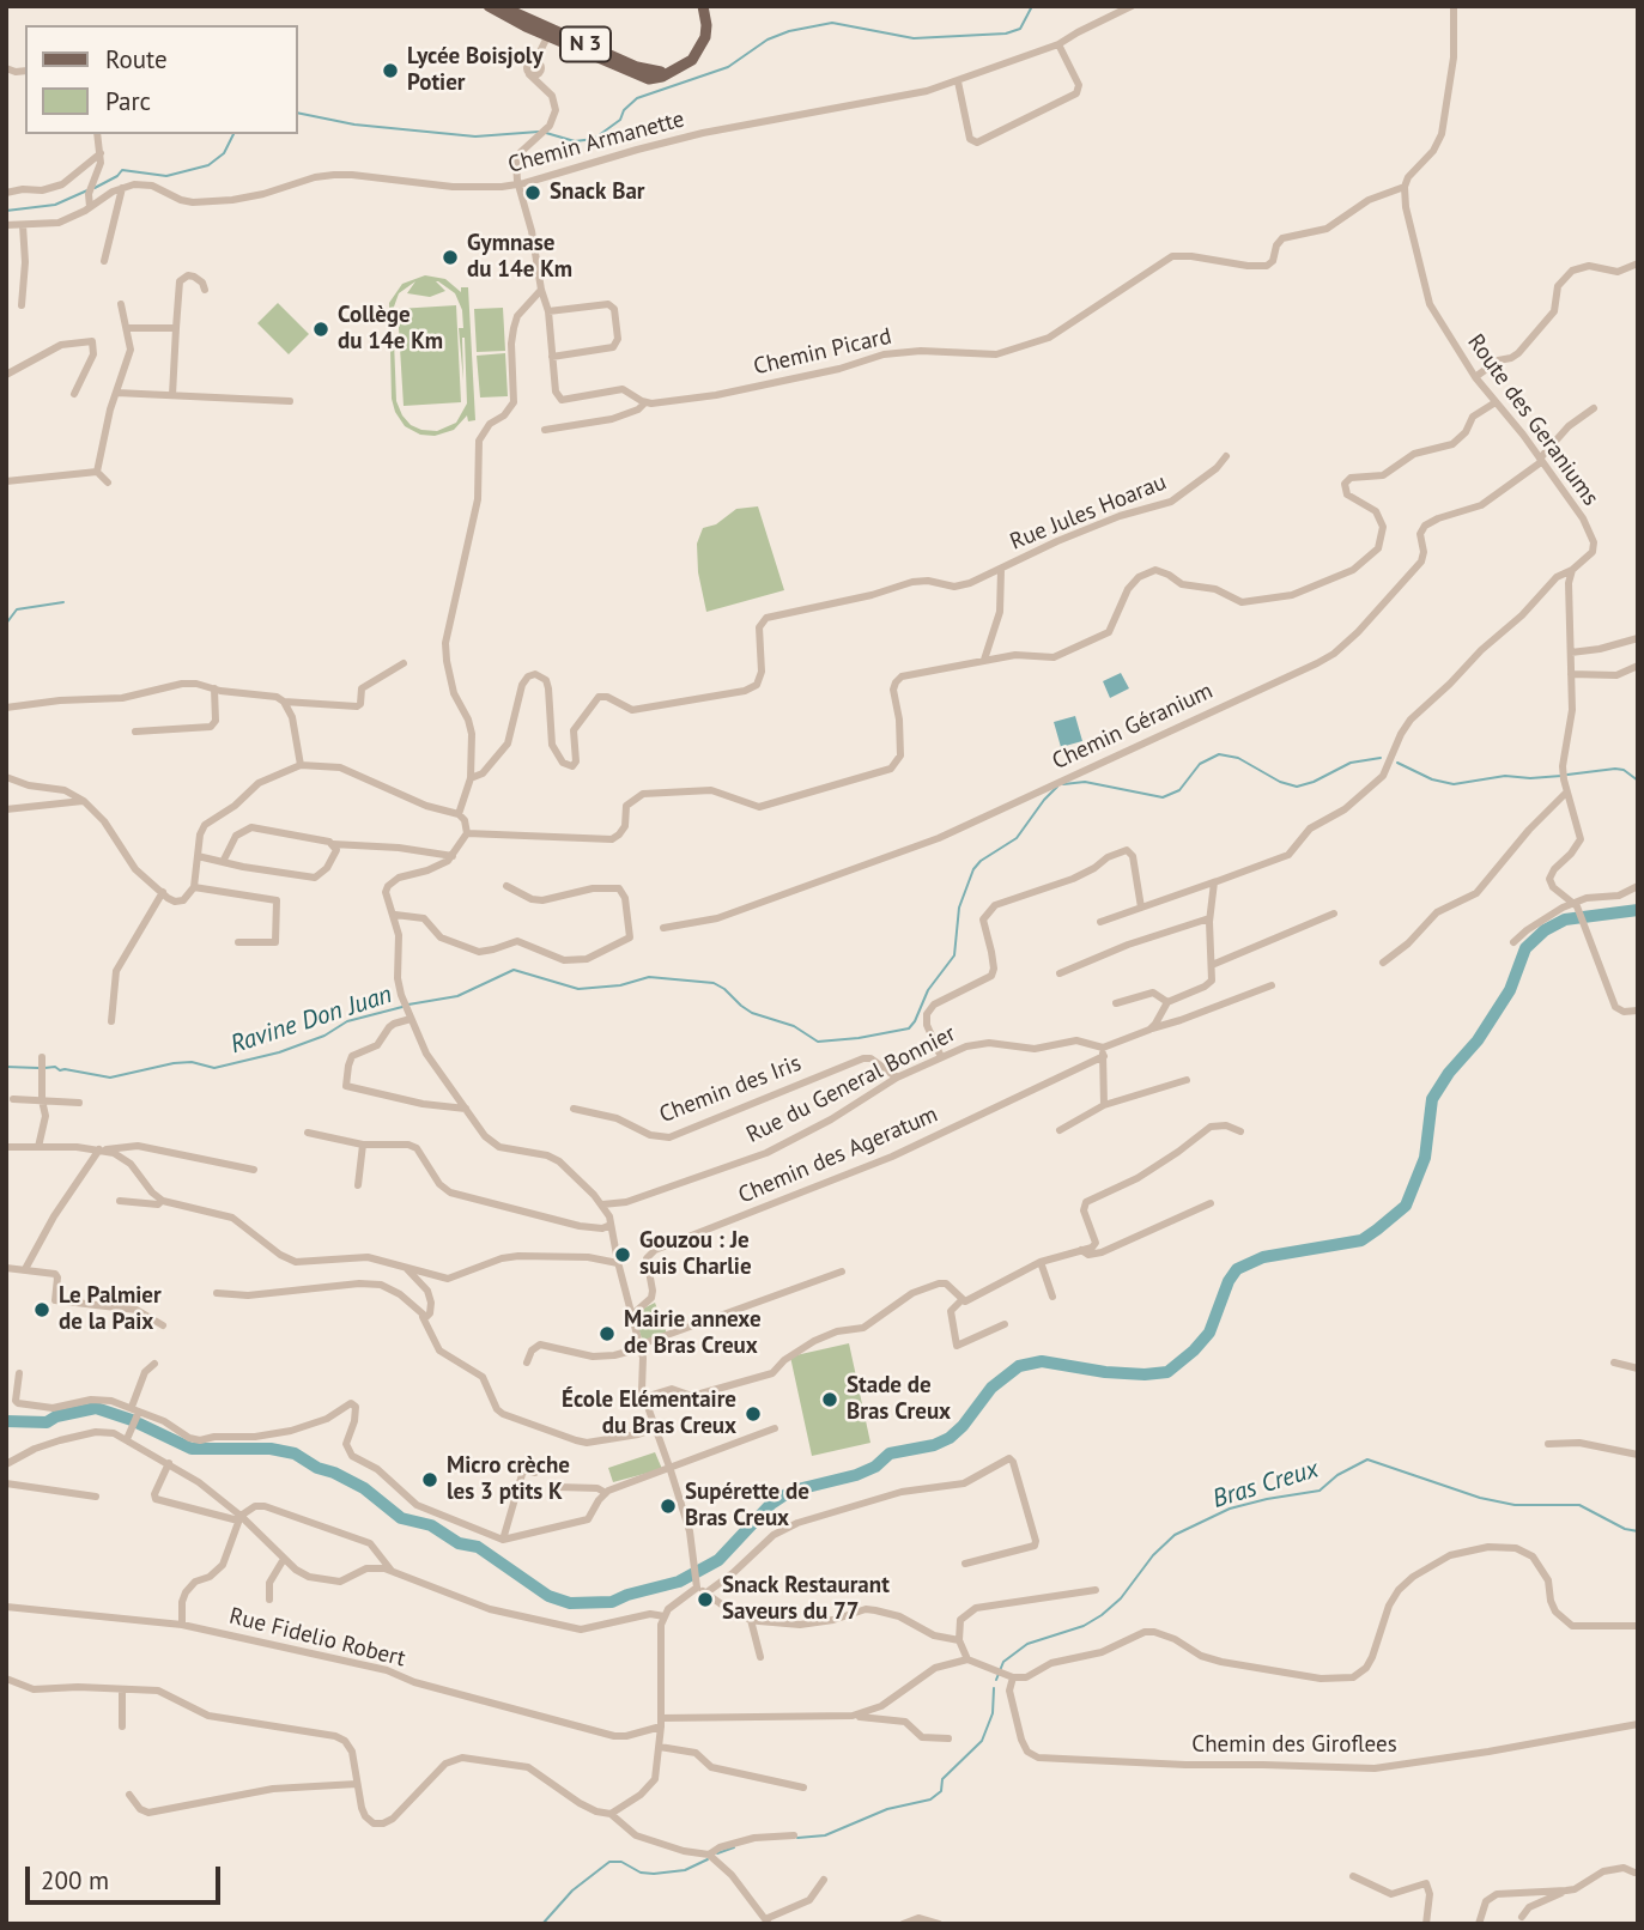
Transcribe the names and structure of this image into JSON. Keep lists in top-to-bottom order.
{
  "streets": {
    "main road": ["N 3"],
    "street": [
      "Chemin Armanette",
      "Chemin Picard",
      "Route des Geraniums",
      "Rue Jules Hoarau",
      "Chemin Géranium",
      "Rue du General Bonnier",
      "Chemin des Iris",
      "Chemin des Ageratum",
      "Rue Fidelio Robert",
      "Chemin des Giroflees"
    ]
  },
  "crossings": [
    ["Chemin Picard", "Route des Geraniums"],
    ["Route des Geraniums", "Chemin Géranium"],
    ["Rue du General Bonnier", "Chemin des Iris"],
    ["Rue du General Bonnier", "Chemin des Ageratum"]
  ],
  "water": ["Ravine Don Juan", "Bras Creux"],
  "places": [
    "Lycée Boisjoly Potier",
    "Snack Bar",
    "Gymnase du 14e Km",
    "Collège du 14e Km",
    "Gouzou : Je suis Charlie",
    "Le Palmier de la Paix",
    "Mairie annexe de Bras Creux",
    "Stade de Bras Creux",
    "École Elémentaire du Bras Creux",
    "Micro crèche les 3 ptits K",
    "Supérette de Bras Creux",
    "Snack Restaurant Saveurs du 77"
  ],
  "legend": ["Route", "Parc"],
  "scale_bar": "200 m"
}
